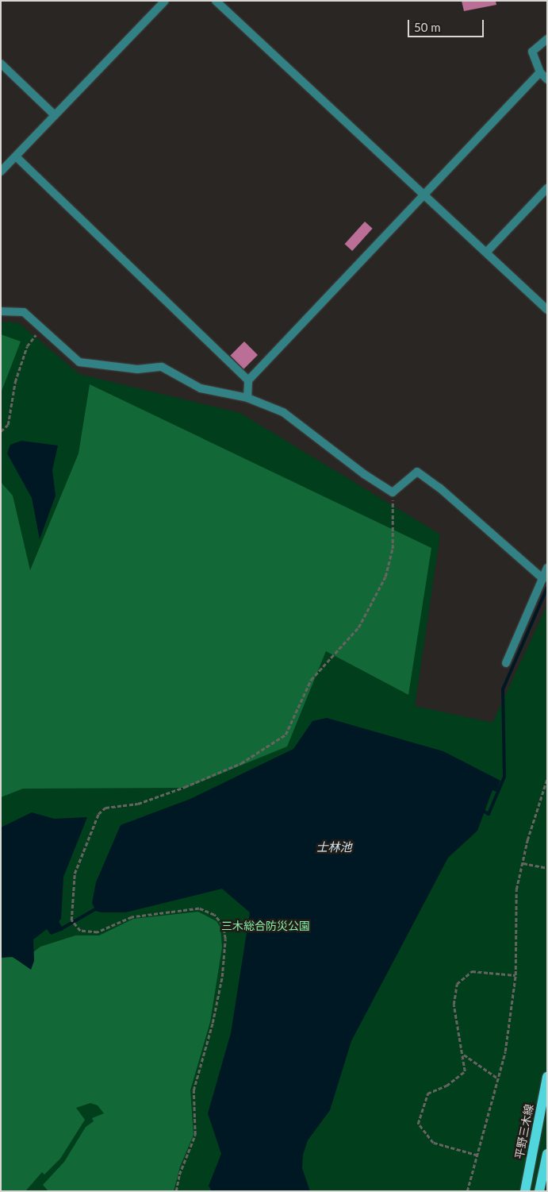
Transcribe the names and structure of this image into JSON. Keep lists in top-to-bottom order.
{
  "streets": {
    "main road": ["平野三木線"]
  },
  "water": ["士林池"],
  "parks": ["三木総合防災公園"],
  "scale_bar": "50 m"
}
